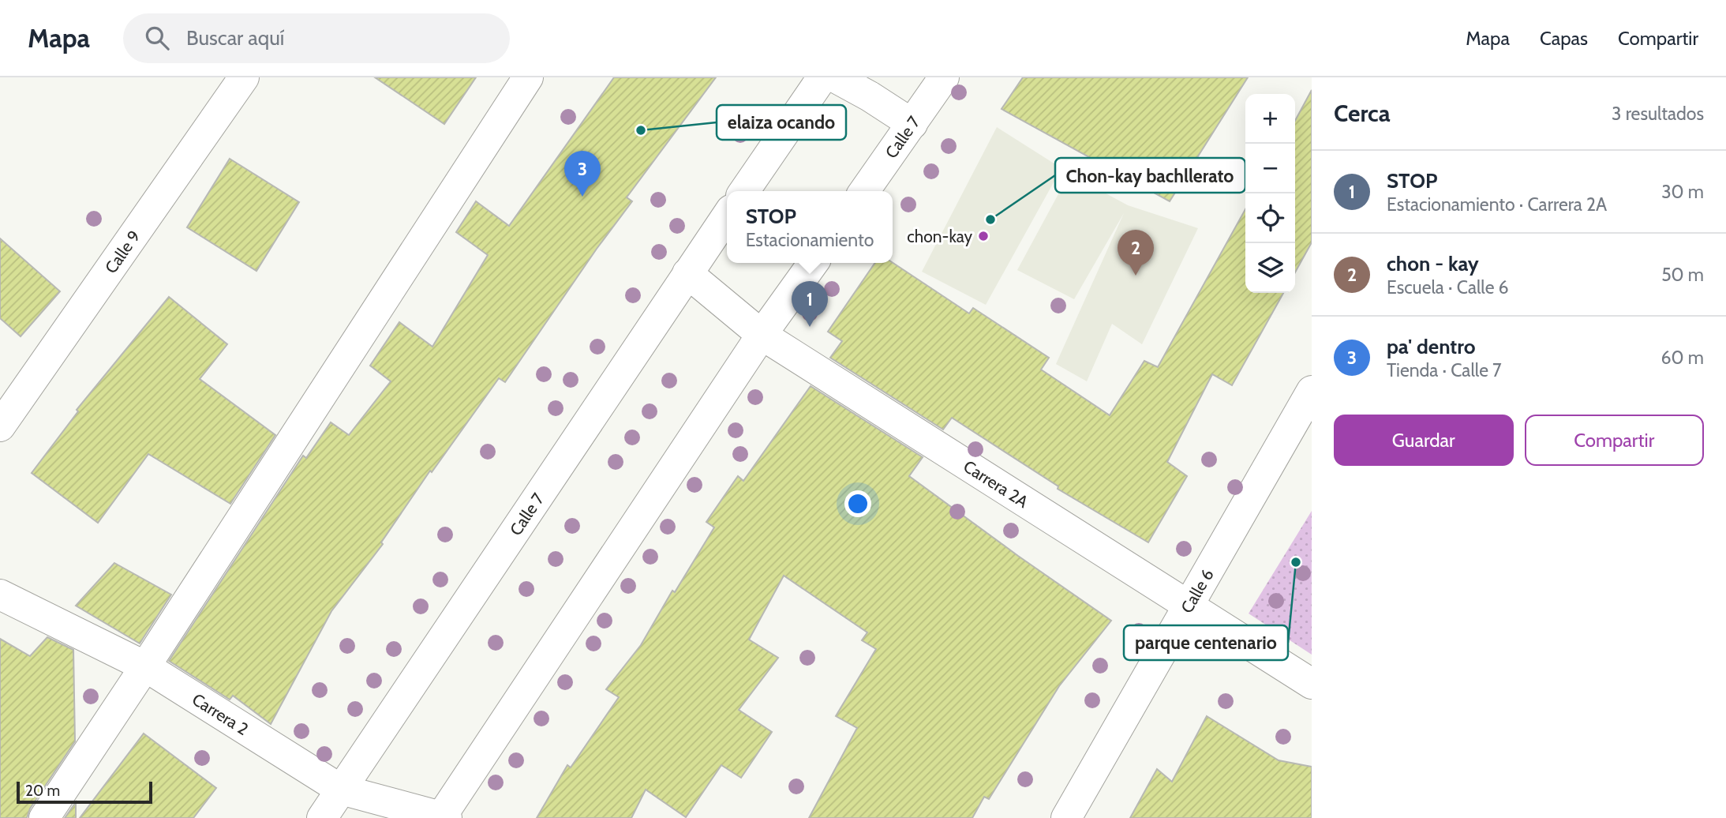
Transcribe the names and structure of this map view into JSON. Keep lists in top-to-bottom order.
{
  "streets": {
    "street": [
      "Calle 7",
      "Calle 9",
      "Carrera 2A",
      "Calle 6",
      "Carrera 2"
    ]
  },
  "crossings": [
    ["Calle 7", "Carrera 2A"],
    ["Calle 7", "Carrera 2"],
    ["Carrera 2A", "Calle 6"]
  ],
  "places": [
    "elaiza ocando",
    "Chon-kay bachllerato",
    "chon-kay",
    "parque centenario"
  ],
  "scale_bar": "20 m",
  "page": {
    "header": "Mapa",
    "search": "Buscar aquí",
    "nav": ["Mapa", "Capas", "Compartir"],
    "heading": ["Cerca", "3 resultados"],
    "map_buttons": ["+", "−"],
    "list": [
      {
        "mark": "1",
        "name": "STOP",
        "note": "Estacionamiento · Carrera 2A",
        "value": "30 m"
      },
      {
        "mark": "2",
        "name": "chon - kay",
        "note": "Escuela · Calle 6",
        "value": "50 m"
      },
      {
        "mark": "3",
        "name": "pa' dentro",
        "note": "Tienda · Calle 7",
        "value": "60 m"
      }
    ],
    "pins": ["3", "2", "1"],
    "popup": ["STOP", "Estacionamiento"],
    "buttons": ["Guardar", "Compartir"],
    "scale": "20 m"
  }
}
